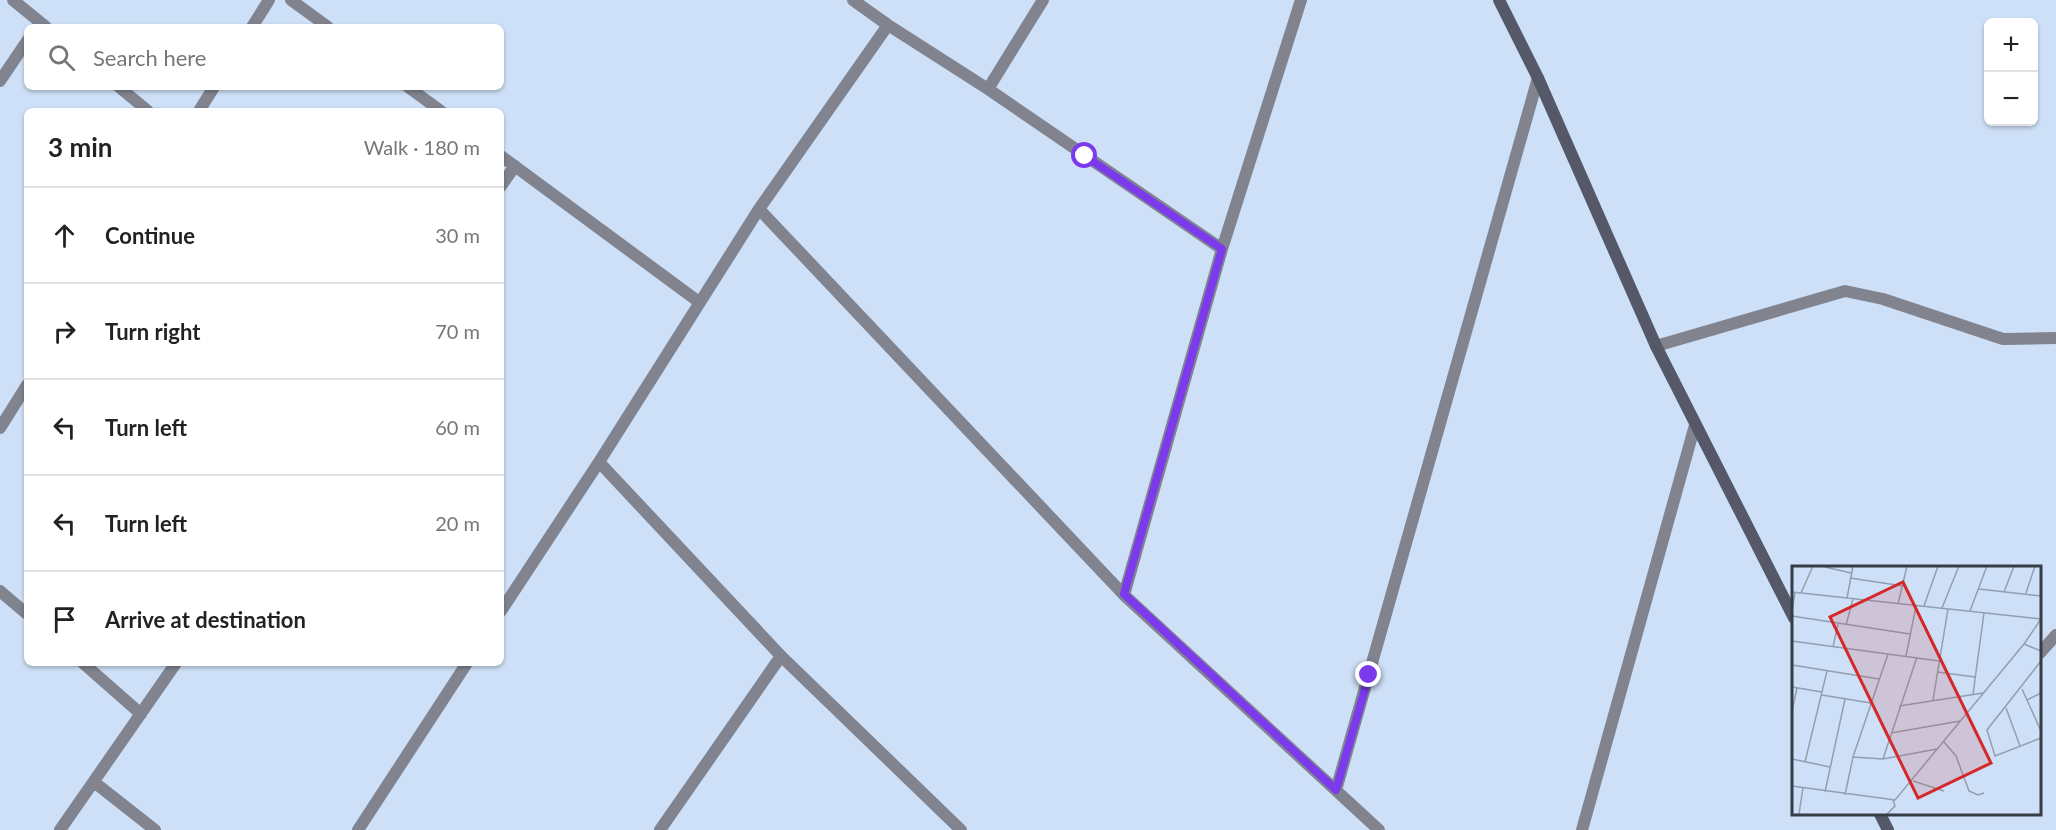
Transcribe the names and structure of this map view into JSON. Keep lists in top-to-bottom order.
{
  "page": {
    "map_buttons": ["+", "−"],
    "search": "Search here",
    "heading": ["3 min", "Walk · 180 m"],
    "list": [
      ["Continue", "30 m"],
      ["Turn right", "70 m"],
      ["Turn left", "60 m"],
      ["Turn left", "20 m"],
      "Arrive at destination"
    ]
  }
}
